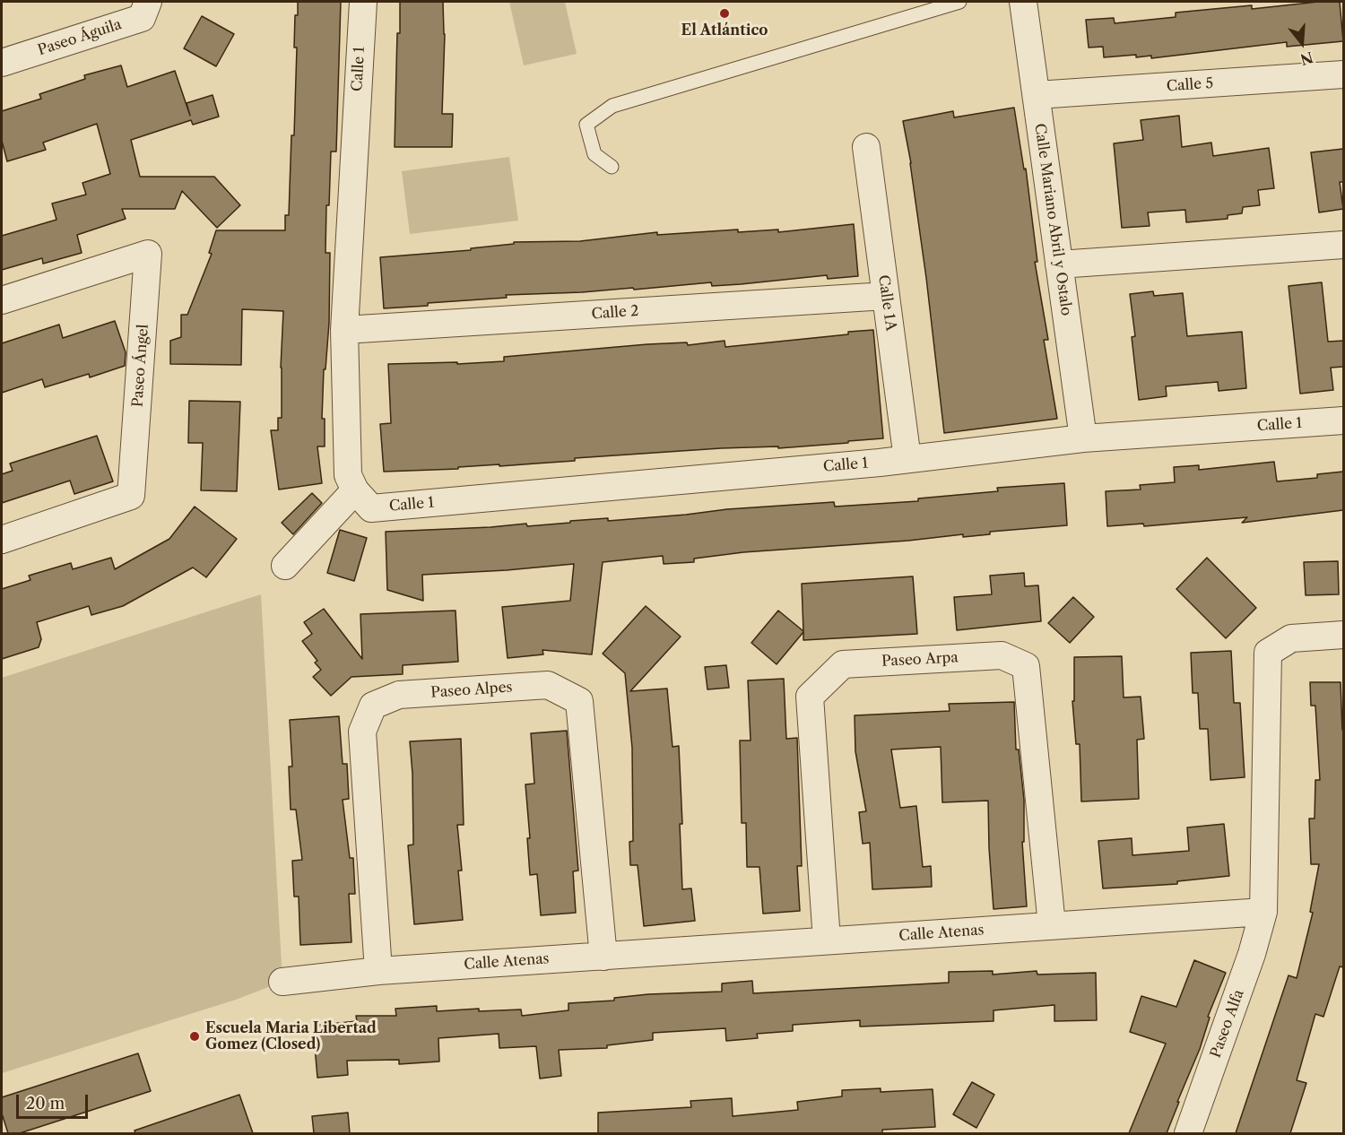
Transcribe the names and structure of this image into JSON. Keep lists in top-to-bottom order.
{
  "streets": {
    "street": [
      "Paseo Águila",
      "Calle 1",
      "Calle 5",
      "Calle Mariano Abril y Ostalo",
      "Calle 1A",
      "Calle 2",
      "Paseo Ángel",
      "Paseo Arpa",
      "Paseo Alpes",
      "Calle Atenas",
      "Paseo Alfa"
    ]
  },
  "crossings": [
    ["Calle 1", "Calle Mariano Abril y Ostalo"],
    ["Calle 1", "Calle 1A"],
    ["Calle 1", "Calle 2"],
    ["Calle 5", "Calle Mariano Abril y Ostalo"],
    ["Calle 1A", "Calle 2"],
    ["Paseo Arpa", "Calle Atenas"],
    ["Paseo Alpes", "Calle Atenas"],
    ["Calle Atenas", "Paseo Alfa"]
  ],
  "places": ["El Atlántico", "Escuela Maria Libertad Gomez (Closed)"],
  "scale_bar": "20 m",
  "north": "bottom"
}
